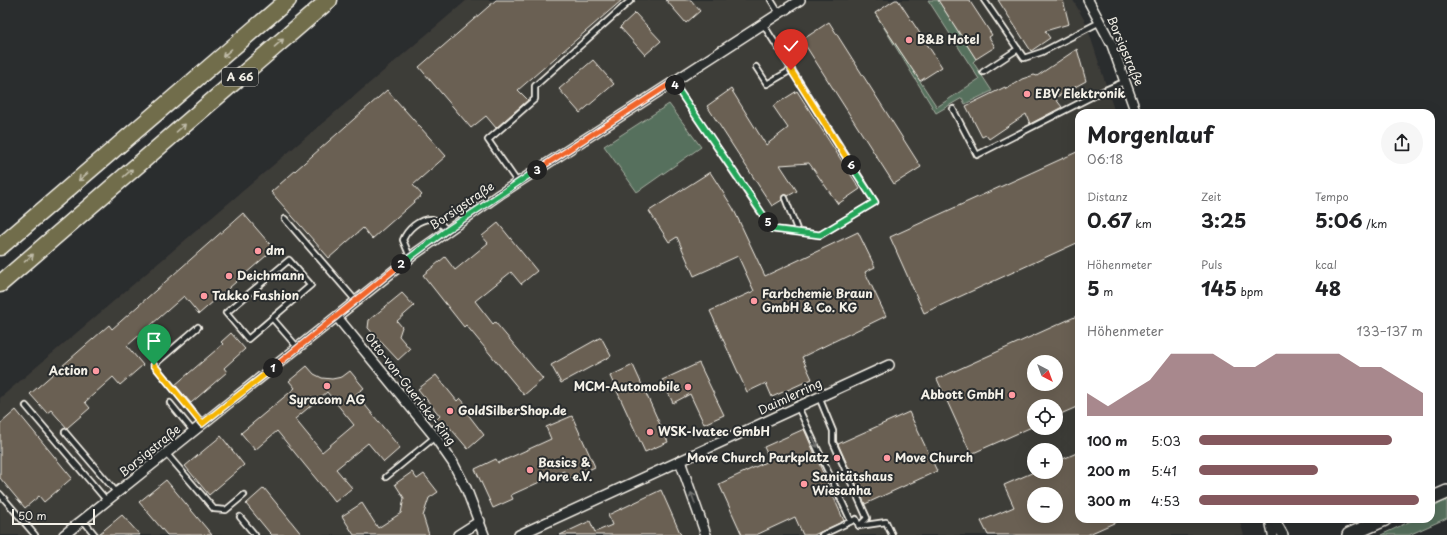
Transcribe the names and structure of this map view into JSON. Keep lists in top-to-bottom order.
{
  "streets": {
    "highway": ["A 66"],
    "street": ["Borsigstraße", "Otto-von-Guericke-Ring", "Daimlerring"]
  },
  "crossings": [
    ["Borsigstraße", "Otto-von-Guericke-Ring"]
  ],
  "places": [
    "B&B Hotel",
    "EBV Elektronik",
    "dm",
    "Deichmann",
    "Takko Fashion",
    "Farbchemie Braun GmbH & Co. KG",
    "Action",
    "Syracom AG",
    "MCM-Automobile",
    "Abbott GmbH",
    "GoldSilberShop.de",
    "WSK-Ivatec GmbH",
    "Move Church Parkplatz",
    "Move Church",
    "Basics & More e.V.",
    "Sanitätshaus Wiesanha"
  ],
  "scale_bar": "50 m",
  "north": "bottom right",
  "page": {
    "pins": [
      "4",
      "6",
      "3",
      "5",
      "2",
      "1"
    ],
    "heading": ["Morgenlauf", "06:18"],
    "stats": [
      ["Distanz", "0.67 km"],
      ["Zeit", "3:25"],
      ["Tempo", "5:06 /km"],
      ["Höhenmeter", "5 m"],
      ["Puls", "145 bpm"],
      ["kcal", "48"]
    ],
    "chart": ["Höhenmeter", "133–137 m"],
    "map_buttons": ["+", "−"],
    "list": [
      {
        "name": "100 m",
        "note": "5:03"
      },
      {
        "name": "200 m",
        "note": "5:41"
      },
      {
        "name": "300 m",
        "note": "4:53"
      }
    ],
    "scale": "50 m"
  }
}
